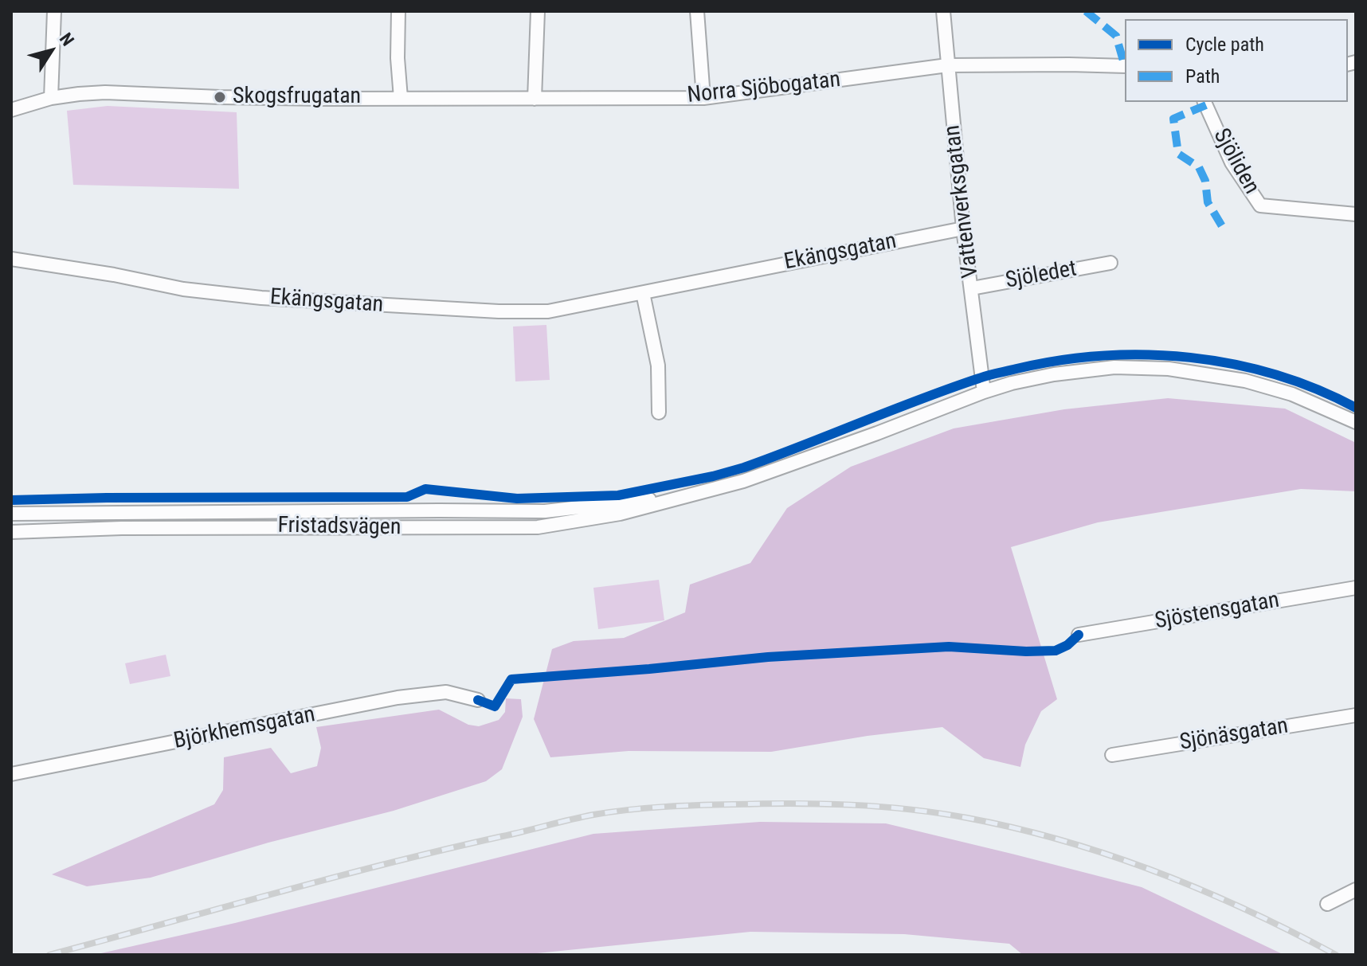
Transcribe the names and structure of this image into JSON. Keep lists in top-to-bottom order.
{
  "streets": {
    "street": [
      "Norra Sjöbogatan",
      "Sjöliden",
      "Vattenverksgatan",
      "Ekängsgatan",
      "Sjöledet",
      "Fristadsvägen",
      "Sjöstensgatan",
      "Björkhemsgatan",
      "Sjönäsgatan"
    ]
  },
  "crossings": [
    ["Norra Sjöbogatan", "Vattenverksgatan"],
    ["Vattenverksgatan", "Ekängsgatan"],
    ["Vattenverksgatan", "Sjöledet"],
    ["Vattenverksgatan", "Fristadsvägen"]
  ],
  "places": ["Skogsfrugatan"],
  "legend": ["Cycle path", "Path"],
  "north": "top right"
}
